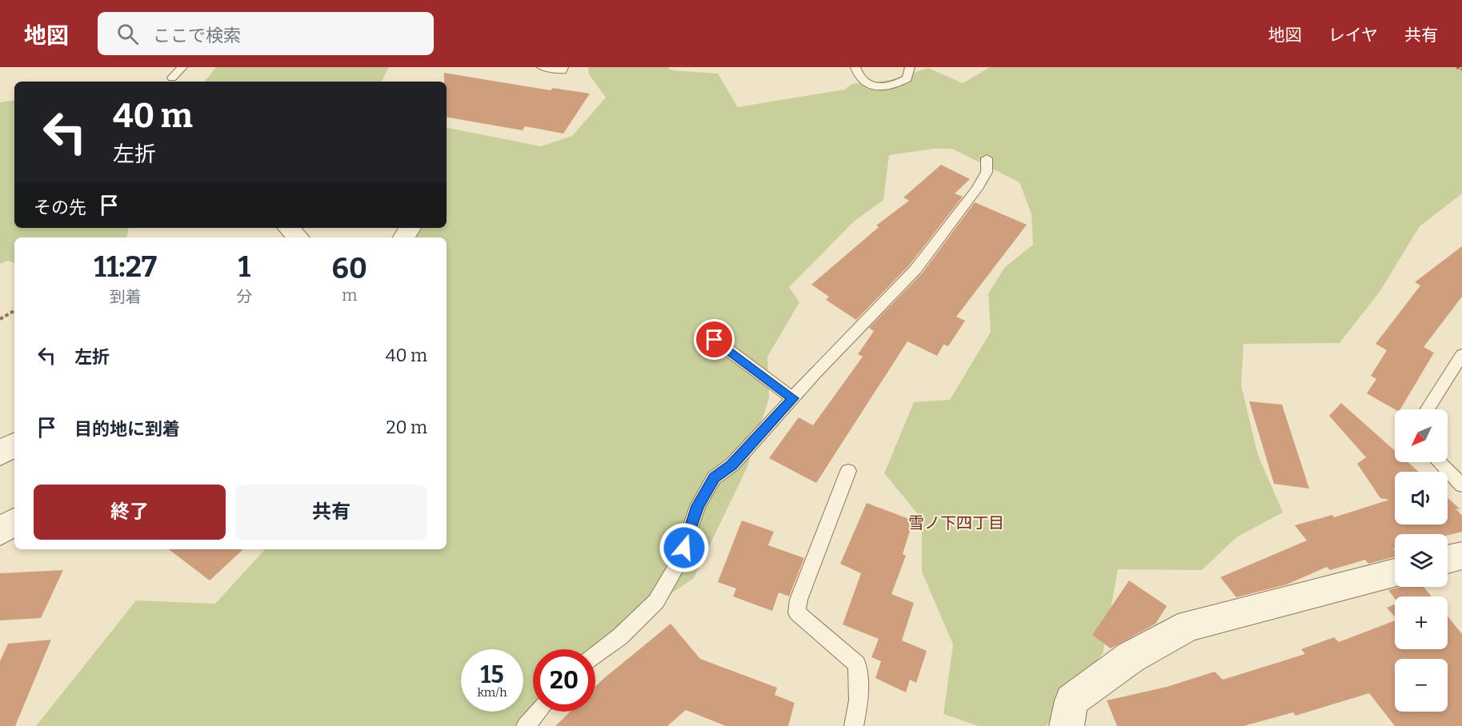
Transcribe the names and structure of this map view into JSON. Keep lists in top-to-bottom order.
{
  "districts": ["雪ノ下四丁目"],
  "north": "bottom left",
  "page": {
    "header": "地図",
    "search": "ここで検索",
    "nav": ["地図", "レイヤ", "共有"],
    "turn": ["40 m", "左折"],
    "then": "その先",
    "eta": [
      "11:27",
      "到着",
      "1",
      "分",
      "60",
      "m"
    ],
    "list": [
      {
        "name": "左折",
        "value": "40 m"
      },
      {
        "name": "目的地に到着",
        "value": "20 m"
      }
    ],
    "map_buttons": ["+", "−"],
    "buttons": ["終了", "共有"],
    "speed": "15 km/h",
    "limit": "20"
  }
}
